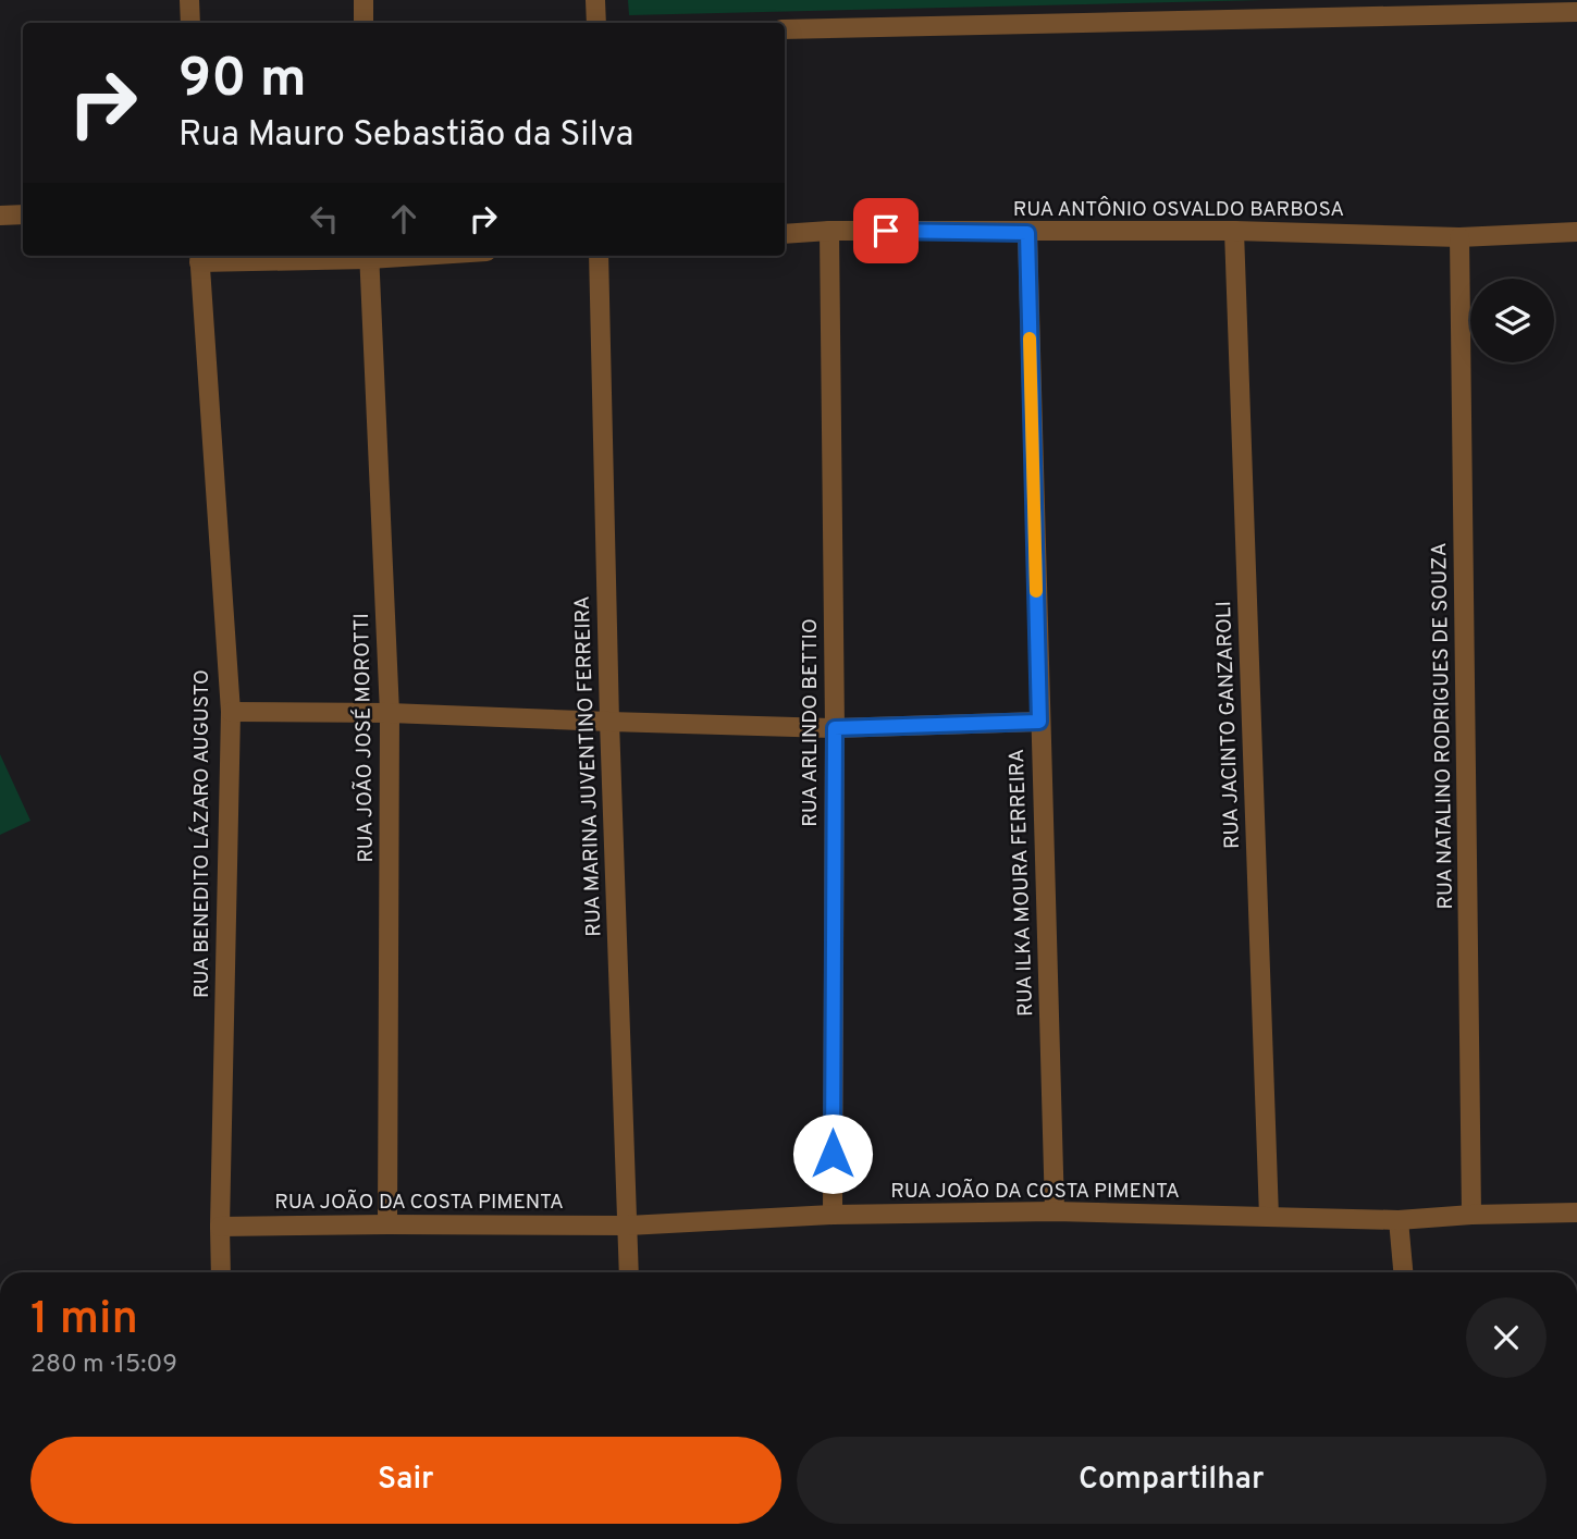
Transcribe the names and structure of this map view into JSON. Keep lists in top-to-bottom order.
{
  "streets": {
    "street": [
      "RUA ANTÔNIO OSVALDO BARBOSA",
      "RUA ARLINDO BETTIO",
      "RUA JACINTO GANZAROLI",
      "RUA NATALINO RODRIGUES DE SOUZA",
      "RUA JOÃO JOSÉ MOROTTI",
      "RUA MARINA JUVENTINO FERREIRA",
      "RUA BENEDITO LÁZARO AUGUSTO",
      "RUA ILKA MOURA FERREIRA",
      "RUA JOÃO DA COSTA PIMENTA"
    ]
  },
  "crossings": [
    ["RUA ANTÔNIO OSVALDO BARBOSA", "RUA ARLINDO BETTIO"],
    ["RUA ANTÔNIO OSVALDO BARBOSA", "RUA JACINTO GANZAROLI"],
    ["RUA ANTÔNIO OSVALDO BARBOSA", "RUA NATALINO RODRIGUES DE SOUZA"],
    ["RUA ANTÔNIO OSVALDO BARBOSA", "RUA ILKA MOURA FERREIRA"],
    ["RUA ARLINDO BETTIO", "RUA JOÃO DA COSTA PIMENTA"],
    ["RUA JACINTO GANZAROLI", "RUA JOÃO DA COSTA PIMENTA"],
    ["RUA NATALINO RODRIGUES DE SOUZA", "RUA JOÃO DA COSTA PIMENTA"],
    ["RUA JOÃO JOSÉ MOROTTI", "RUA JOÃO DA COSTA PIMENTA"],
    ["RUA MARINA JUVENTINO FERREIRA", "RUA JOÃO DA COSTA PIMENTA"],
    ["RUA BENEDITO LÁZARO AUGUSTO", "RUA JOÃO DA COSTA PIMENTA"],
    ["RUA ILKA MOURA FERREIRA", "RUA JOÃO DA COSTA PIMENTA"]
  ],
  "page": {
    "turn": ["90 m", "Rua Mauro Sebastião da Silva"],
    "heading": ["1 min", "280 m · 15:09"],
    "buttons": ["Sair", "Compartilhar"]
  }
}
